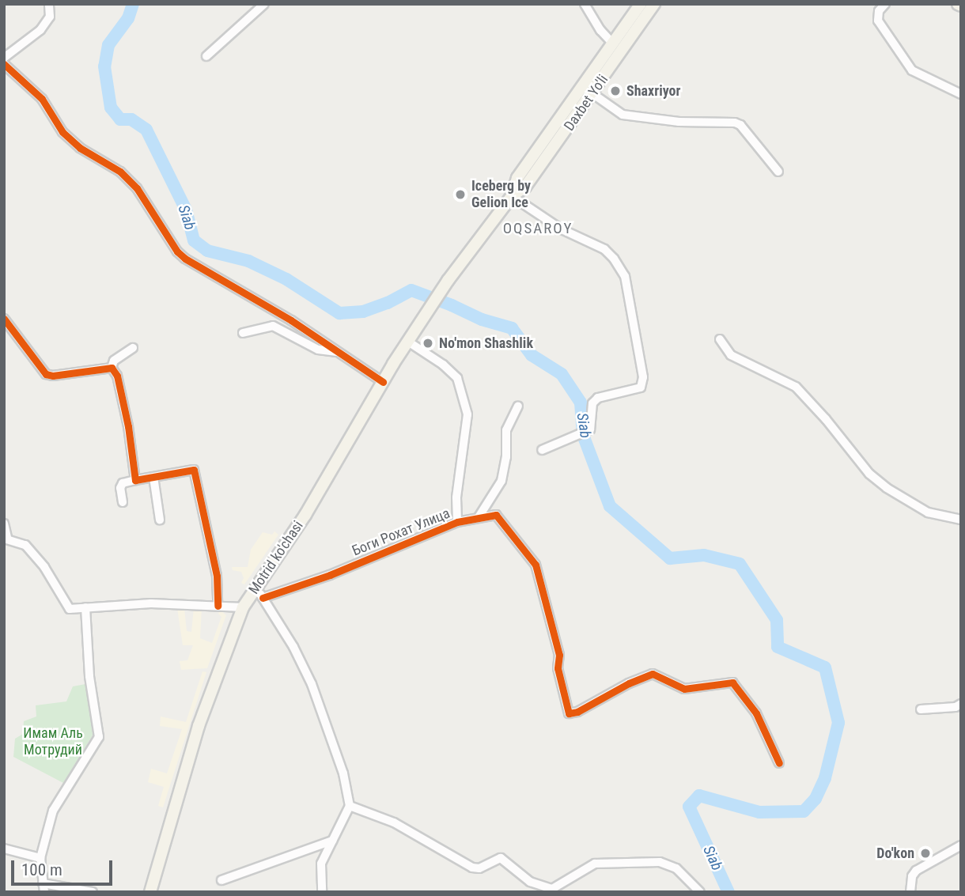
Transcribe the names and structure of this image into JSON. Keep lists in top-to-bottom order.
{
  "streets": {
    "main road": ["Daxbet Yo'li", "Motrid ko'chasi"],
    "street": ["Боги Рохат Улица"]
  },
  "crossings": [
    ["Daxbet Yo'li", "Motrid ko'chasi"],
    ["Боги Рохат Улица", "Motrid ko'chasi"]
  ],
  "districts": ["OQSAROY"],
  "water": ["Siab"],
  "parks": ["Имам Аль Мотрудий"],
  "places": [
    "Shaxriyor",
    "Iceberg by Gelion Ice",
    "No'mon Shashlik",
    "Do'kon"
  ],
  "scale_bar": "100 m"
}
